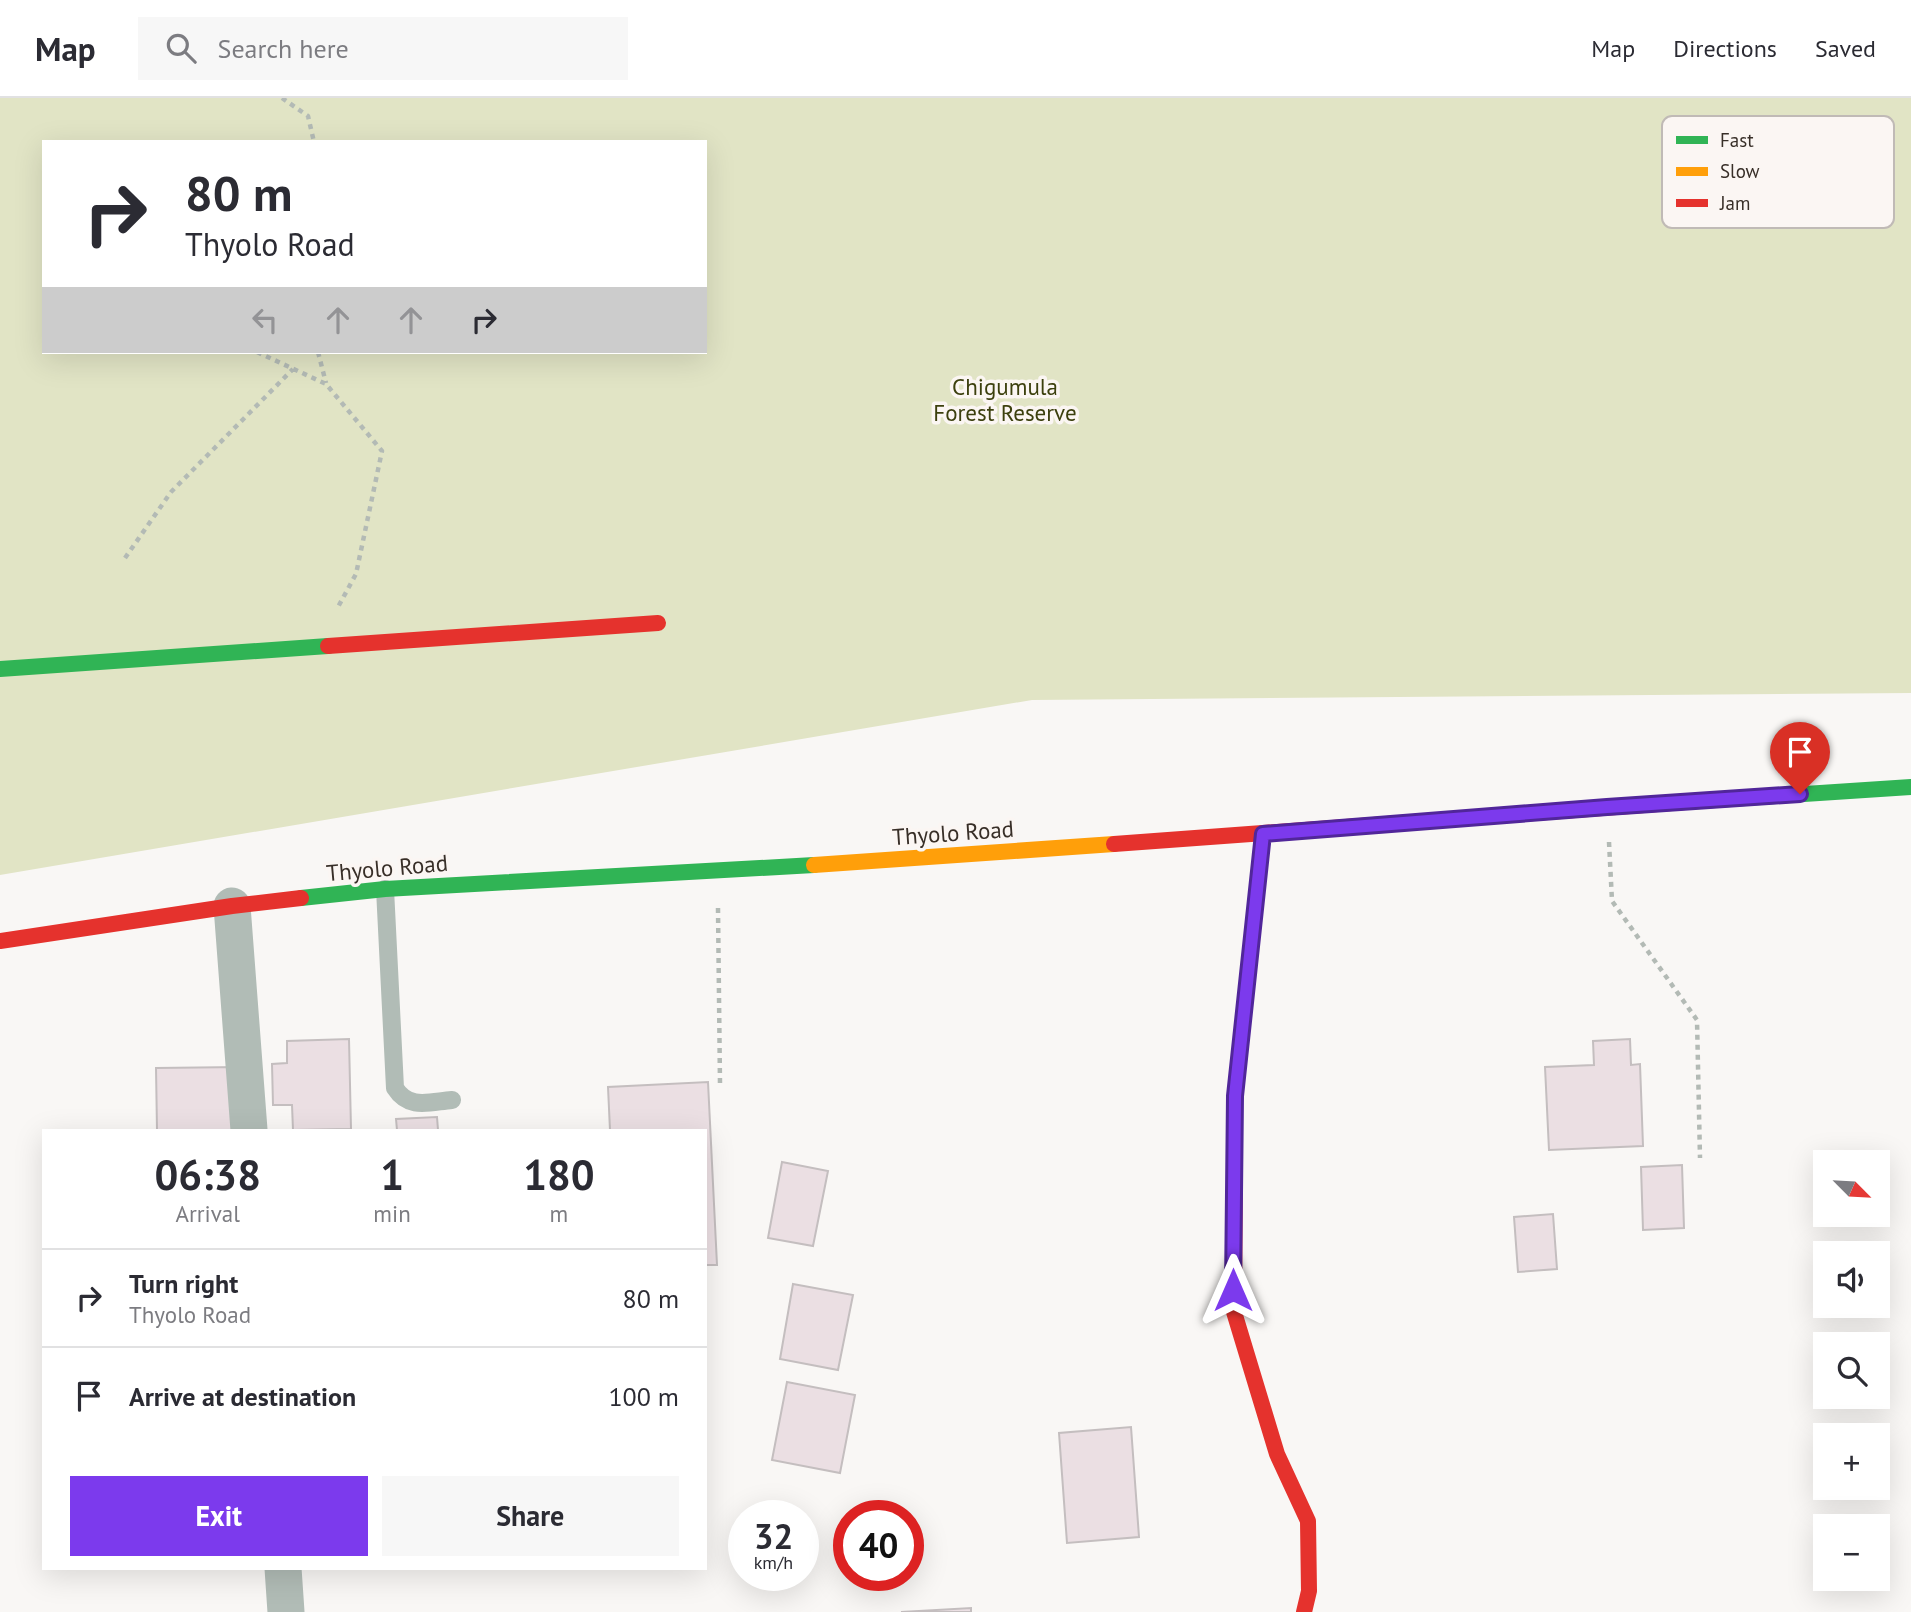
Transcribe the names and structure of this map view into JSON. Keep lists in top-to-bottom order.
{
  "streets": {
    "main road": ["Thyolo Road"]
  },
  "parks": ["Chigumula Forest Reserve"],
  "legend": ["Fast", "Slow", "Jam"],
  "north": "bottom right",
  "page": {
    "header": "Map",
    "search": "Search here",
    "nav": ["Map", "Directions", "Saved"],
    "turn": ["80 m", "Thyolo Road"],
    "eta": [
      "06:38",
      "Arrival",
      "1",
      "min",
      "180",
      "m"
    ],
    "map_buttons": ["+", "−"],
    "list": [
      {
        "name": "Turn right",
        "note": "Thyolo Road",
        "value": "80 m"
      },
      {
        "name": "Arrive at destination",
        "value": "100 m"
      }
    ],
    "buttons": ["Exit", "Share"],
    "speed": "32 km/h",
    "limit": "40"
  }
}
